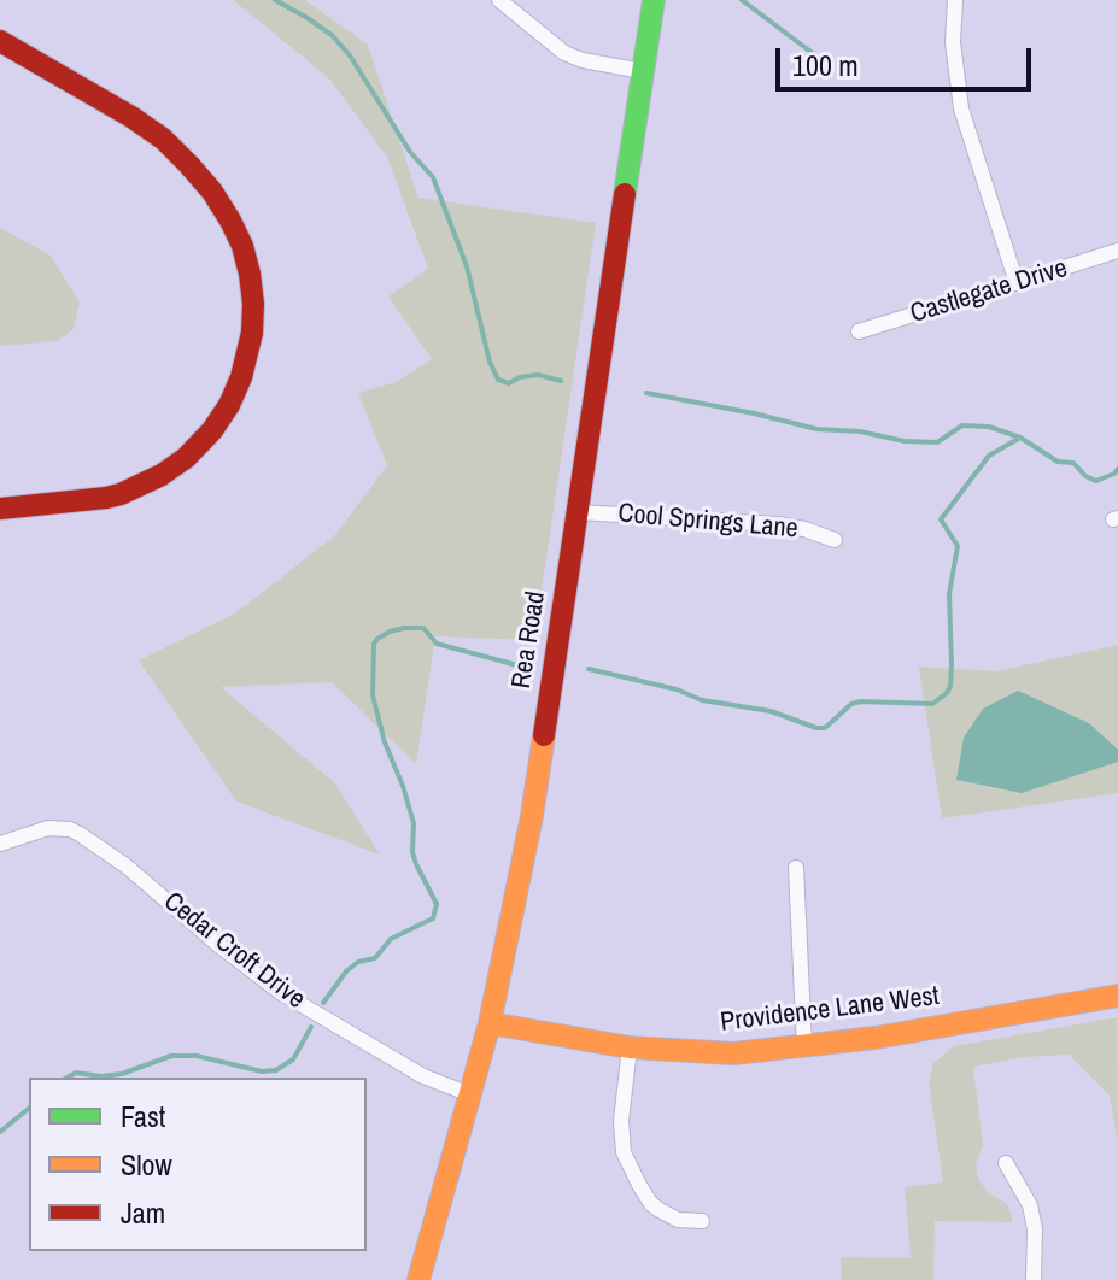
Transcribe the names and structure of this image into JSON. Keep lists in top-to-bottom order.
{
  "streets": {
    "street": [
      "Castlegate Drive",
      "Cool Springs Lane",
      "Rea Road",
      "Cedar Croft Drive",
      "Providence Lane West"
    ]
  },
  "crossings": [
    ["Cool Springs Lane", "Rea Road"],
    ["Rea Road", "Cedar Croft Drive"],
    ["Rea Road", "Providence Lane West"]
  ],
  "legend": ["Fast", "Slow", "Jam"],
  "scale_bar": "100 m"
}
